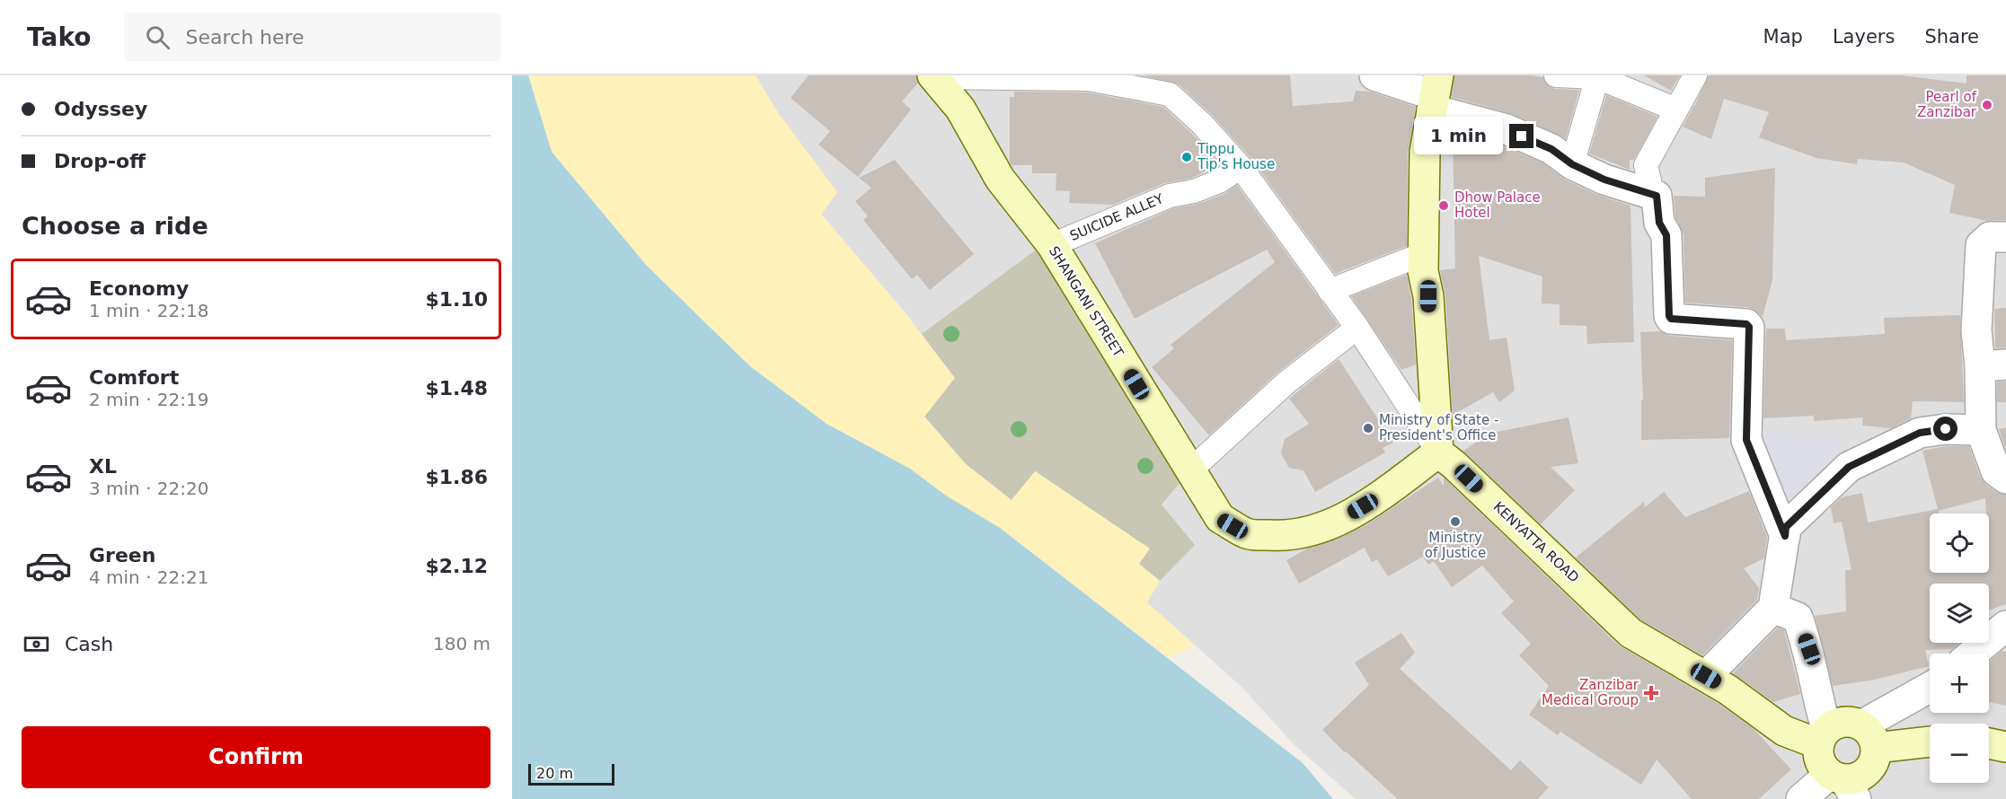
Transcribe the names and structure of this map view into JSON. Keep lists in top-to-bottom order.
{
  "streets": {
    "main road": ["SHANGANI STREET", "KENYATTA ROAD"],
    "street": ["SUICIDE ALLEY"]
  },
  "crossings": [
    ["SUICIDE ALLEY", "SHANGANI STREET"],
    ["SHANGANI STREET", "KENYATTA ROAD"]
  ],
  "places": {
    "other": [
      "Pearl of Zanzibar",
      "Tippu Tip's House",
      "Dhow Palace Hotel",
      "Ministry of State - President's Office",
      "Ministry of Justice"
    ],
    "health": ["Zanzibar Medical Group"]
  },
  "scale_bar": "20 m",
  "page": {
    "header": "Tako",
    "search": "Search here",
    "nav": ["Map", "Layers", "Share"],
    "banner": ["Odyssey", "Drop-off"],
    "bubble": "1 min",
    "heading": "Choose a ride",
    "list": [
      {
        "name": "Economy",
        "note": "1 min · 22:18",
        "value": "$1.10"
      },
      {
        "name": "Comfort",
        "note": "2 min · 22:19",
        "value": "$1.48"
      },
      {
        "name": "XL",
        "note": "3 min · 22:20",
        "value": "$1.86"
      },
      {
        "name": "Green",
        "note": "4 min · 22:21",
        "value": "$2.12"
      }
    ],
    "map_buttons": ["+", "−"],
    "pay": ["Cash", "180 m"],
    "buttons": "Confirm",
    "scale": "20 m"
  }
}
